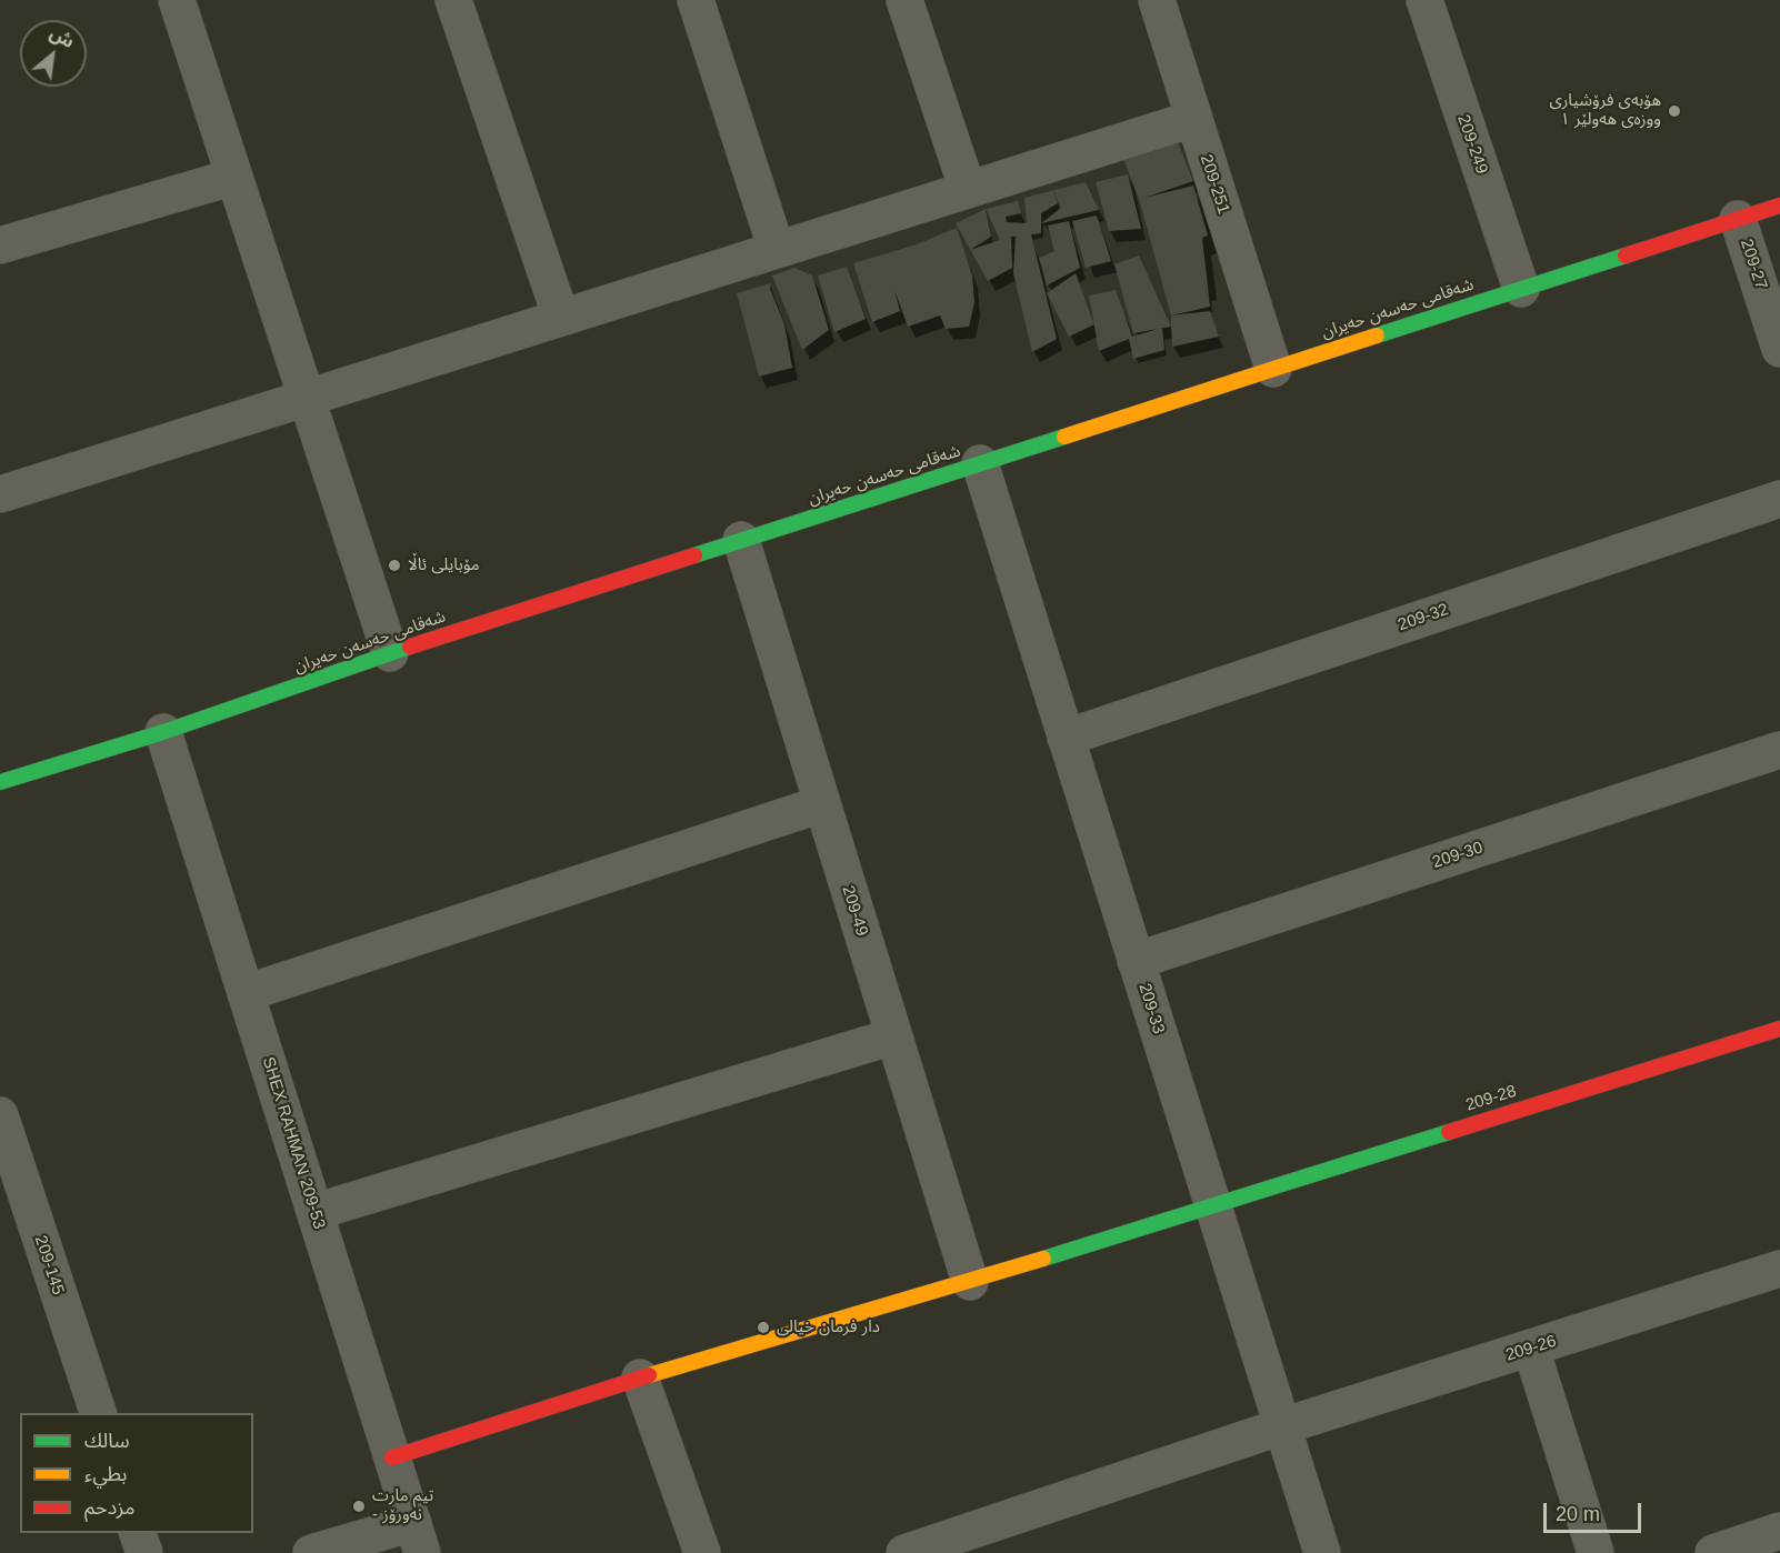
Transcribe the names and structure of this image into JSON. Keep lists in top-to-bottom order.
{
  "streets": {
    "street": [
      "209-249",
      "209-251",
      "209-27",
      "شەقامی حەسەن حەیران",
      "209-32",
      "209-30",
      "209-49",
      "209-33",
      "209-28",
      "SHEX RAHMAN 209-53",
      "209-145",
      "209-26"
    ]
  },
  "crossings": [
    ["209-249", "شەقامی حەسەن حەیران"],
    ["209-251", "شەقامی حەسەن حەیران"],
    ["209-27", "شەقامی حەسەن حەیران"],
    ["شەقامی حەسەن حەیران", "209-49"],
    ["شەقامی حەسەن حەیران", "209-33"],
    ["شەقامی حەسەن حەیران", "SHEX RAHMAN 209-53"],
    ["209-32", "209-33"],
    ["209-30", "209-33"],
    ["209-49", "209-28"],
    ["209-33", "209-28"],
    ["209-33", "209-26"],
    ["209-28", "SHEX RAHMAN 209-53"]
  ],
  "places": [
    "هۆبەی فرۆشیاری ووزەی هەولێر ١",
    "مۆبایلی ئاڵا",
    "دار فرمان خیالی",
    "تیم مارت - نەورۆز"
  ],
  "legend": ["سالك", "بطيء", "مزدحم"],
  "scale_bar": "20 m",
  "north": "top right"
}
